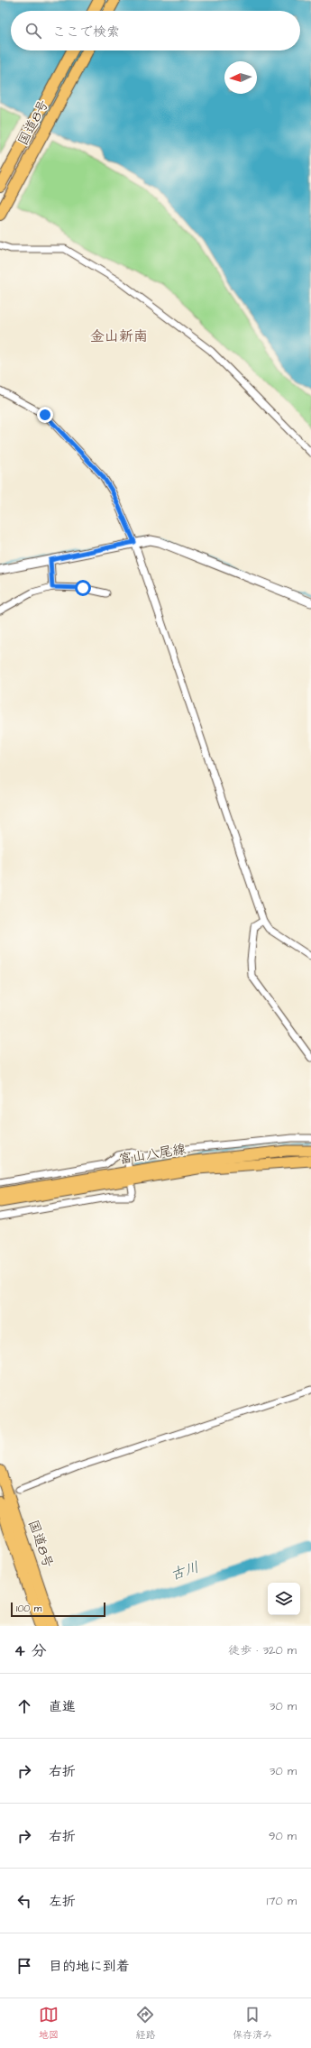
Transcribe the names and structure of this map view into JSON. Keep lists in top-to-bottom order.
{
  "streets": {
    "highway": ["国道8号"],
    "main road": ["富山八尾線"]
  },
  "districts": ["金山新南"],
  "water": ["古川"],
  "scale_bar": "100 m",
  "north": "left",
  "page": {
    "search": "ここで検索",
    "scale": "100 m",
    "heading": ["4 分", "徒歩 · 320 m"],
    "list": [
      ["直進", "30 m"],
      ["右折", "30 m"],
      ["右折", "90 m"],
      ["左折", "170 m"],
      "目的地に到着"
    ],
    "nav": ["地図", "経路", "保存済み"]
  }
}
